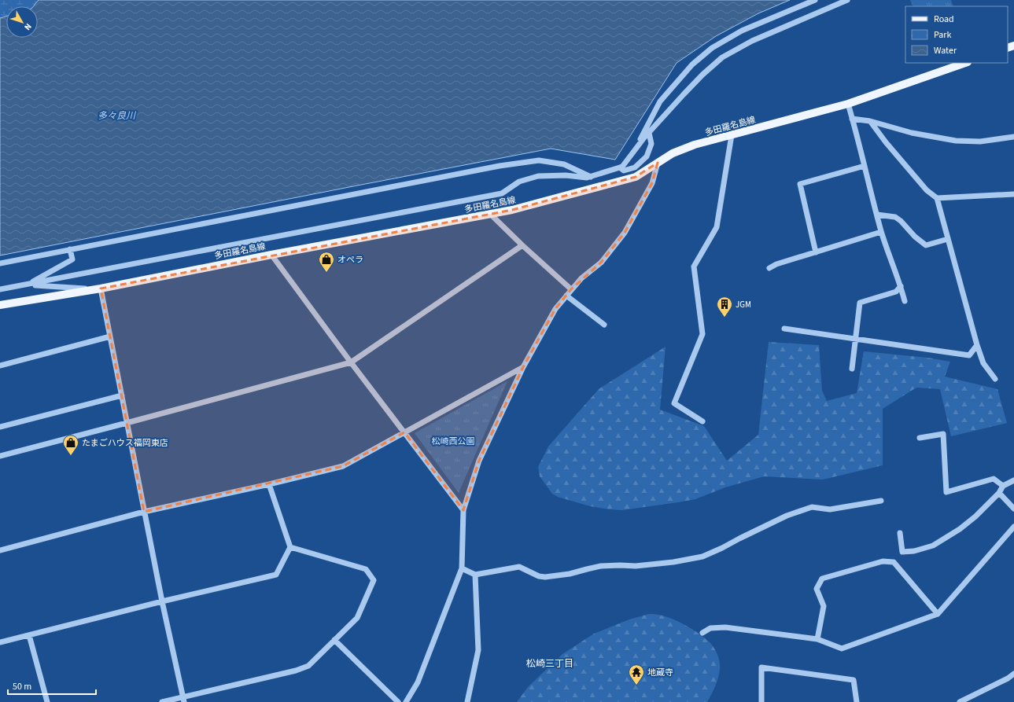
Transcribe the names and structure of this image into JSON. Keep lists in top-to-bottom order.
{
  "streets": {
    "main road": ["多田羅名島線"]
  },
  "districts": ["松崎三丁目"],
  "water": ["多々良川"],
  "parks": ["松崎西公園"],
  "places": {
    "shop": ["オペラ", "たまごハウス福岡東店"],
    "building": ["JGM"],
    "temple": ["地蔵寺"]
  },
  "legend": ["Road", "Park", "Water"],
  "scale_bar": "50 m",
  "north": "bottom right"
}
